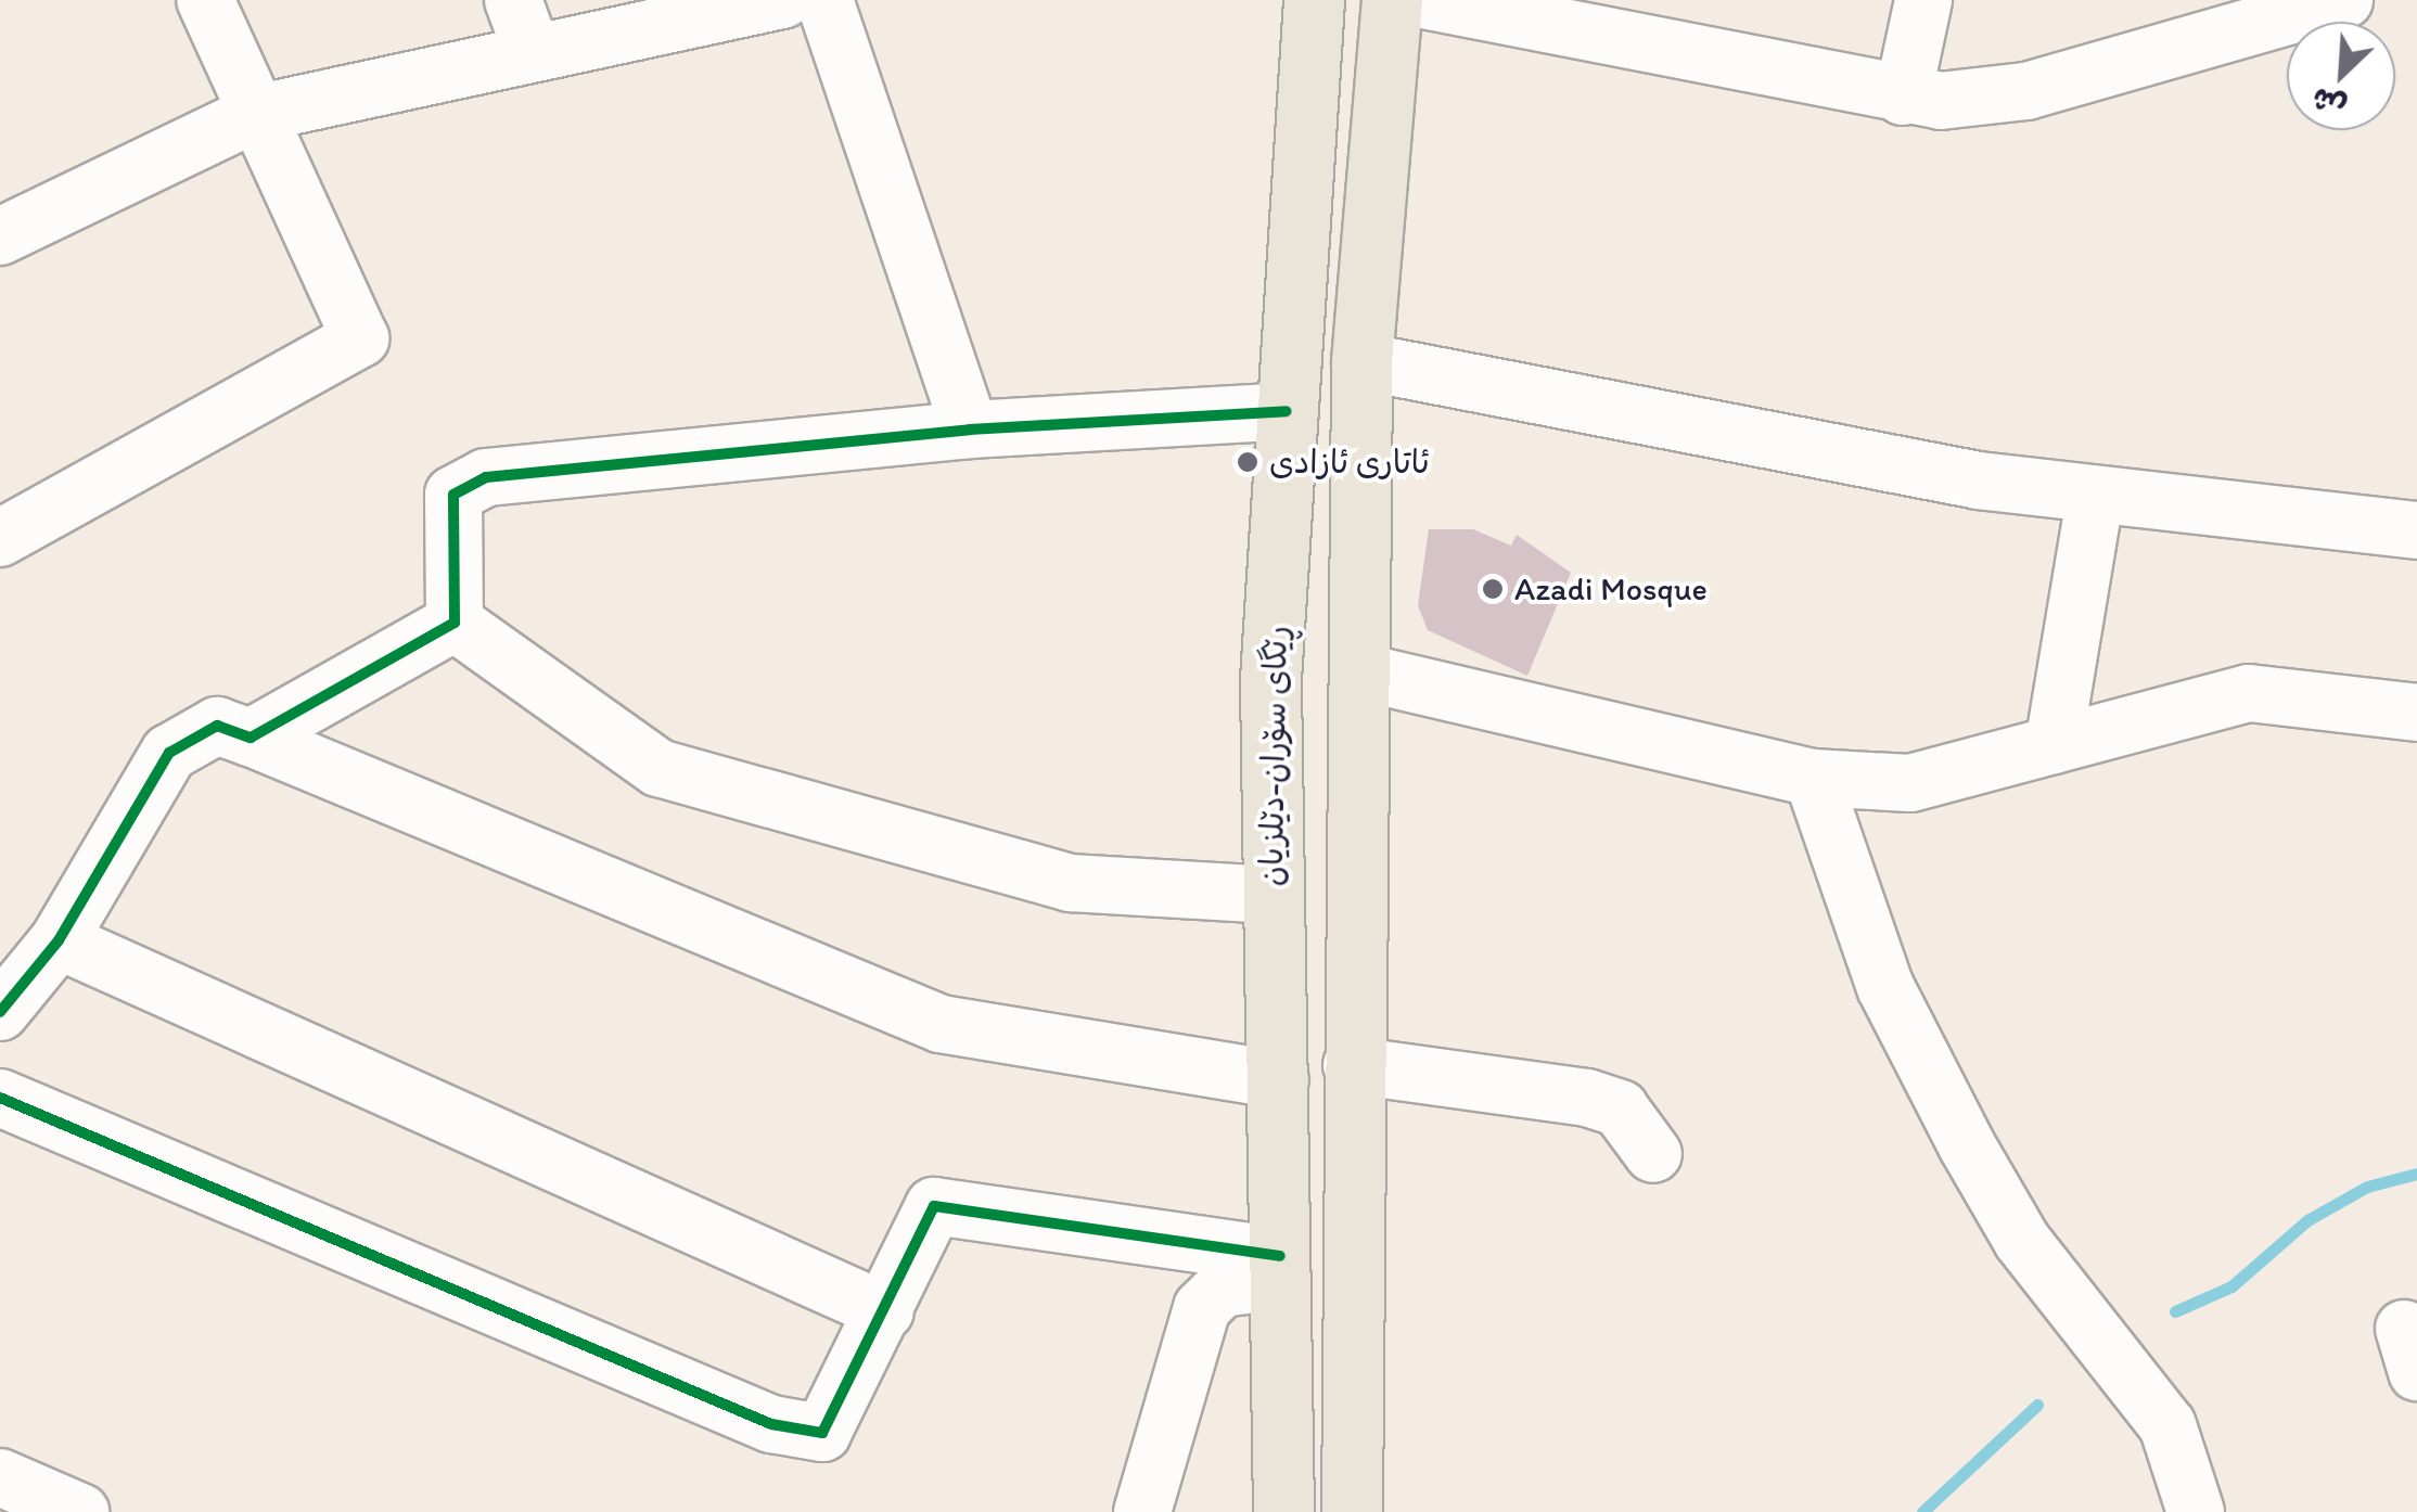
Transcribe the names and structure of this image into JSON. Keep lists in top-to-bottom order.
{
  "streets": {
    "main road": ["ڕێگای سۆران-دێلزیان"]
  },
  "places": ["ئاتاری ئازادی", "Azadi Mosque"],
  "north": "bottom left"
}
